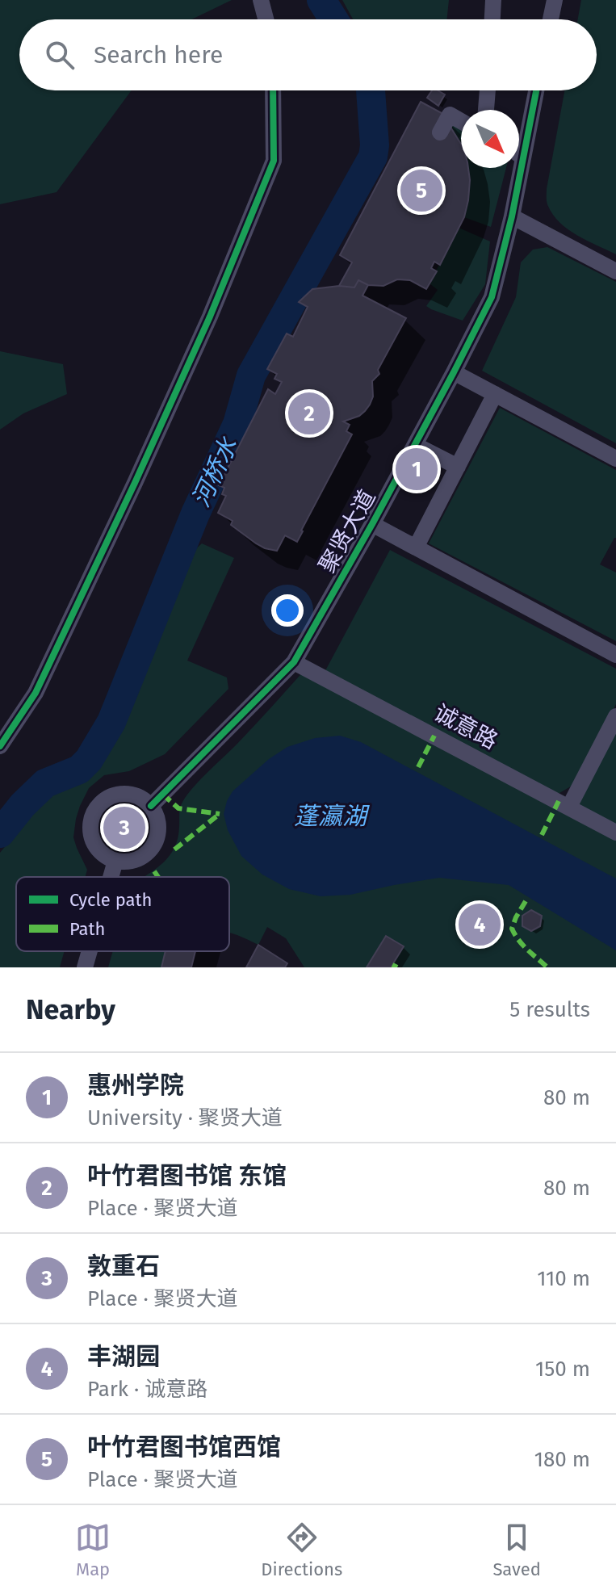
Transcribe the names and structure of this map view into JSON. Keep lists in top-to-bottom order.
{
  "streets": {
    "street": ["聚贤大道", "诚意路"]
  },
  "crossings": [
    ["聚贤大道", "诚意路"]
  ],
  "water": ["河桥水", "蓬瀛湖"],
  "legend": ["Cycle path", "Path"],
  "north": "bottom right",
  "page": {
    "search": "Search here",
    "pins": [
      "5",
      "2",
      "1",
      "3",
      "4"
    ],
    "heading": ["Nearby", "5 results"],
    "list": [
      {
        "mark": "1",
        "name": "惠州学院",
        "note": "University · 聚贤大道",
        "value": "80 m"
      },
      {
        "mark": "2",
        "name": "叶竹君图书馆 东馆",
        "note": "Place · 聚贤大道",
        "value": "80 m"
      },
      {
        "mark": "3",
        "name": "敦重石",
        "note": "Place · 聚贤大道",
        "value": "110 m"
      },
      {
        "mark": "4",
        "name": "丰湖园",
        "note": "Park · 诚意路",
        "value": "150 m"
      },
      {
        "mark": "5",
        "name": "叶竹君图书馆西馆",
        "note": "Place · 聚贤大道",
        "value": "180 m"
      }
    ],
    "nav": ["Map", "Directions", "Saved"]
  }
}
